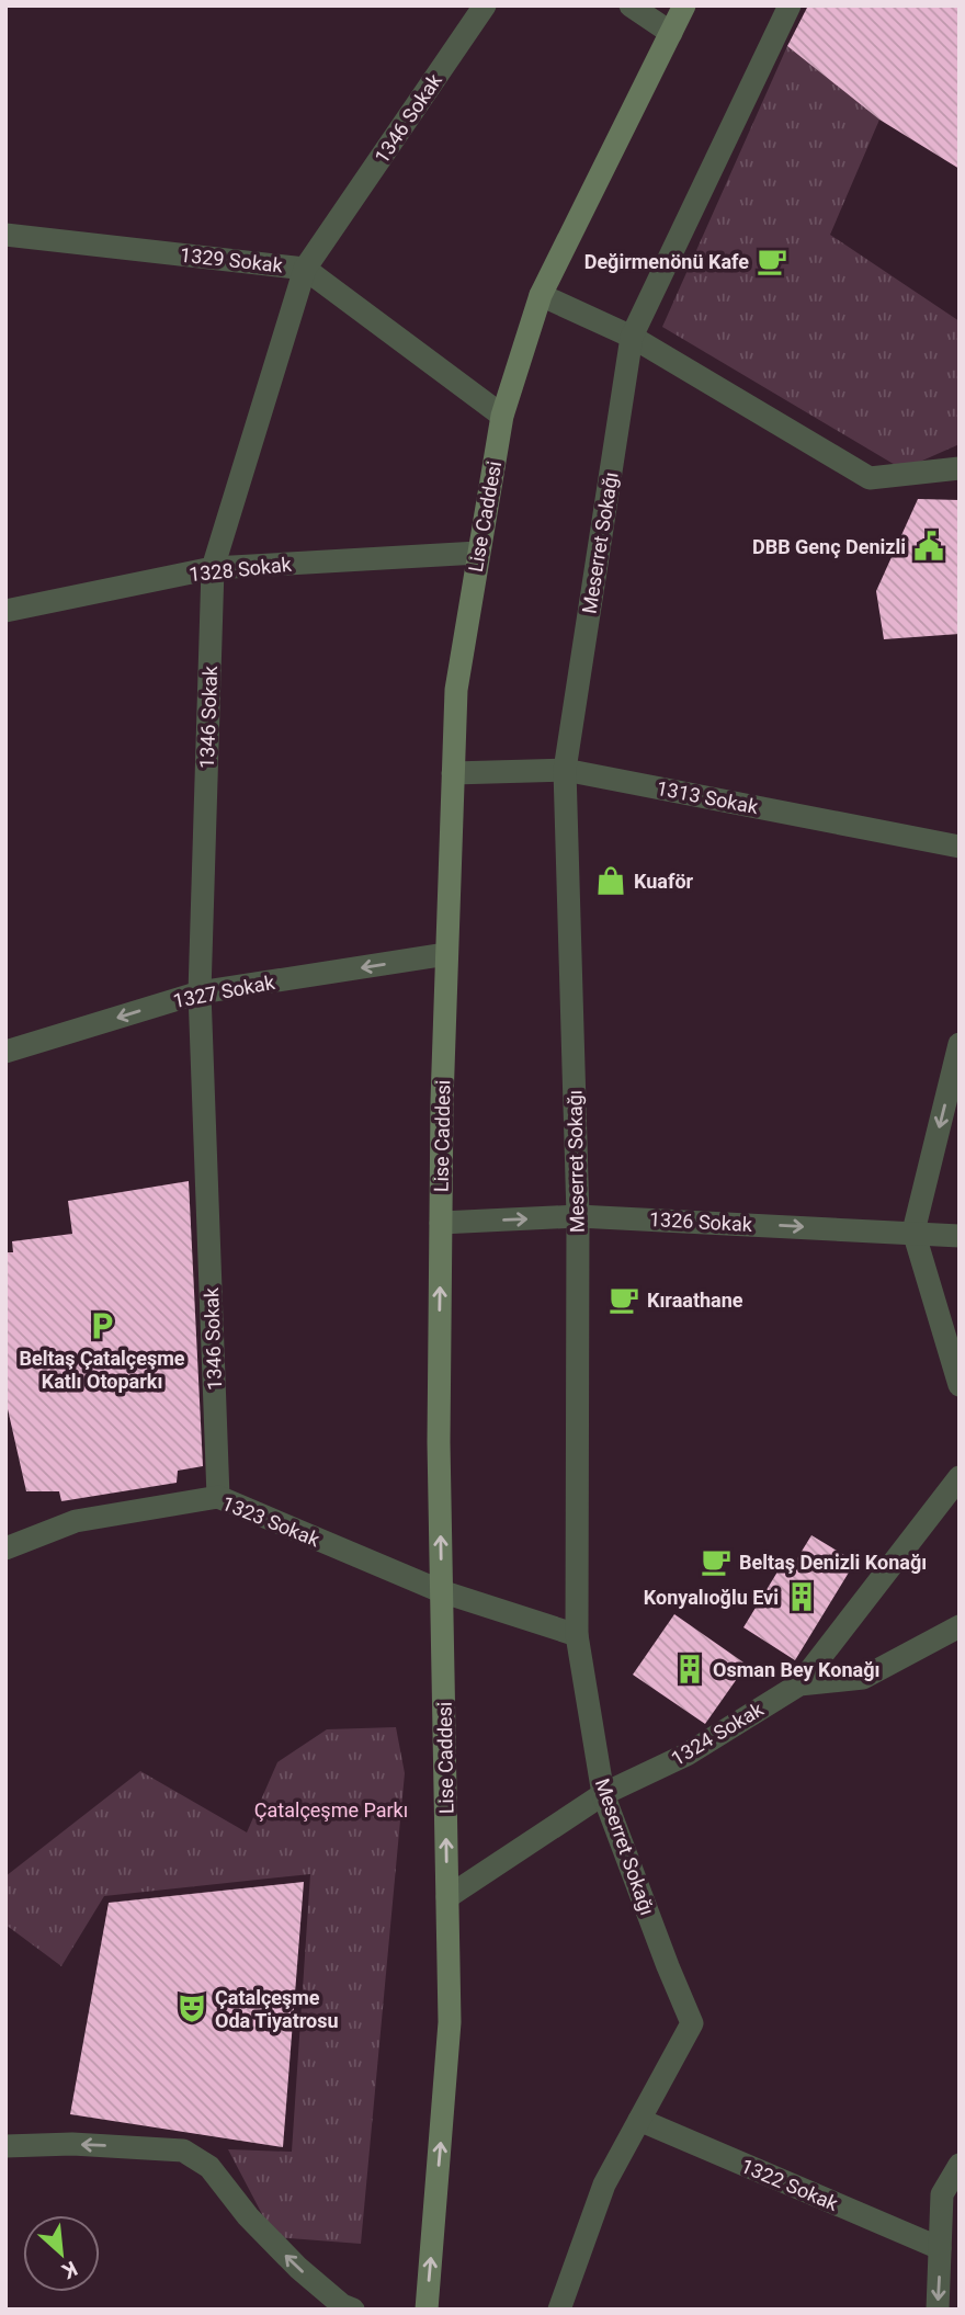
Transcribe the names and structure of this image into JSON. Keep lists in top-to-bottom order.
{
  "streets": {
    "main road": ["Lise Caddesi"],
    "street": [
      "1346 Sokak",
      "1329 Sokak",
      "Meserret Sokağı",
      "1328 Sokak",
      "1313 Sokak",
      "1327 Sokak",
      "1326 Sokak",
      "1323 Sokak",
      "1324 Sokak",
      "1322 Sokak"
    ]
  },
  "crossings": [
    ["1346 Sokak", "1329 Sokak"],
    ["1346 Sokak", "1328 Sokak"],
    ["1346 Sokak", "1327 Sokak"],
    ["1346 Sokak", "1323 Sokak"],
    ["1329 Sokak", "Lise Caddesi"],
    ["Lise Caddesi", "1328 Sokak"],
    ["Lise Caddesi", "1313 Sokak"],
    ["Lise Caddesi", "1327 Sokak"],
    ["Lise Caddesi", "1326 Sokak"],
    ["Lise Caddesi", "1323 Sokak"],
    ["Lise Caddesi", "1324 Sokak"],
    ["Meserret Sokağı", "1313 Sokak"],
    ["Meserret Sokağı", "1326 Sokak"],
    ["Meserret Sokağı", "1323 Sokak"],
    ["Meserret Sokağı", "1324 Sokak"],
    ["Meserret Sokağı", "1322 Sokak"]
  ],
  "one_way": ["Lise Caddesi", "1327 Sokak", "1326 Sokak"],
  "parks": ["Çatalçeşme Parkı"],
  "places": {
    "cafe": ["Değirmenönü Kafe", "Kıraathane", "Beltaş Denizli Konağı"],
    "public building": ["DBB Genç Denizli"],
    "shop": ["Kuaför"],
    "parking": ["Beltaş Çatalçeşme Katlı Otoparkı"],
    "building": ["Konyalıoğlu Evi", "Osman Bey Konağı"],
    "theatre": ["Çatalçeşme Oda Tiyatrosu"]
  },
  "north": "bottom right"
}
